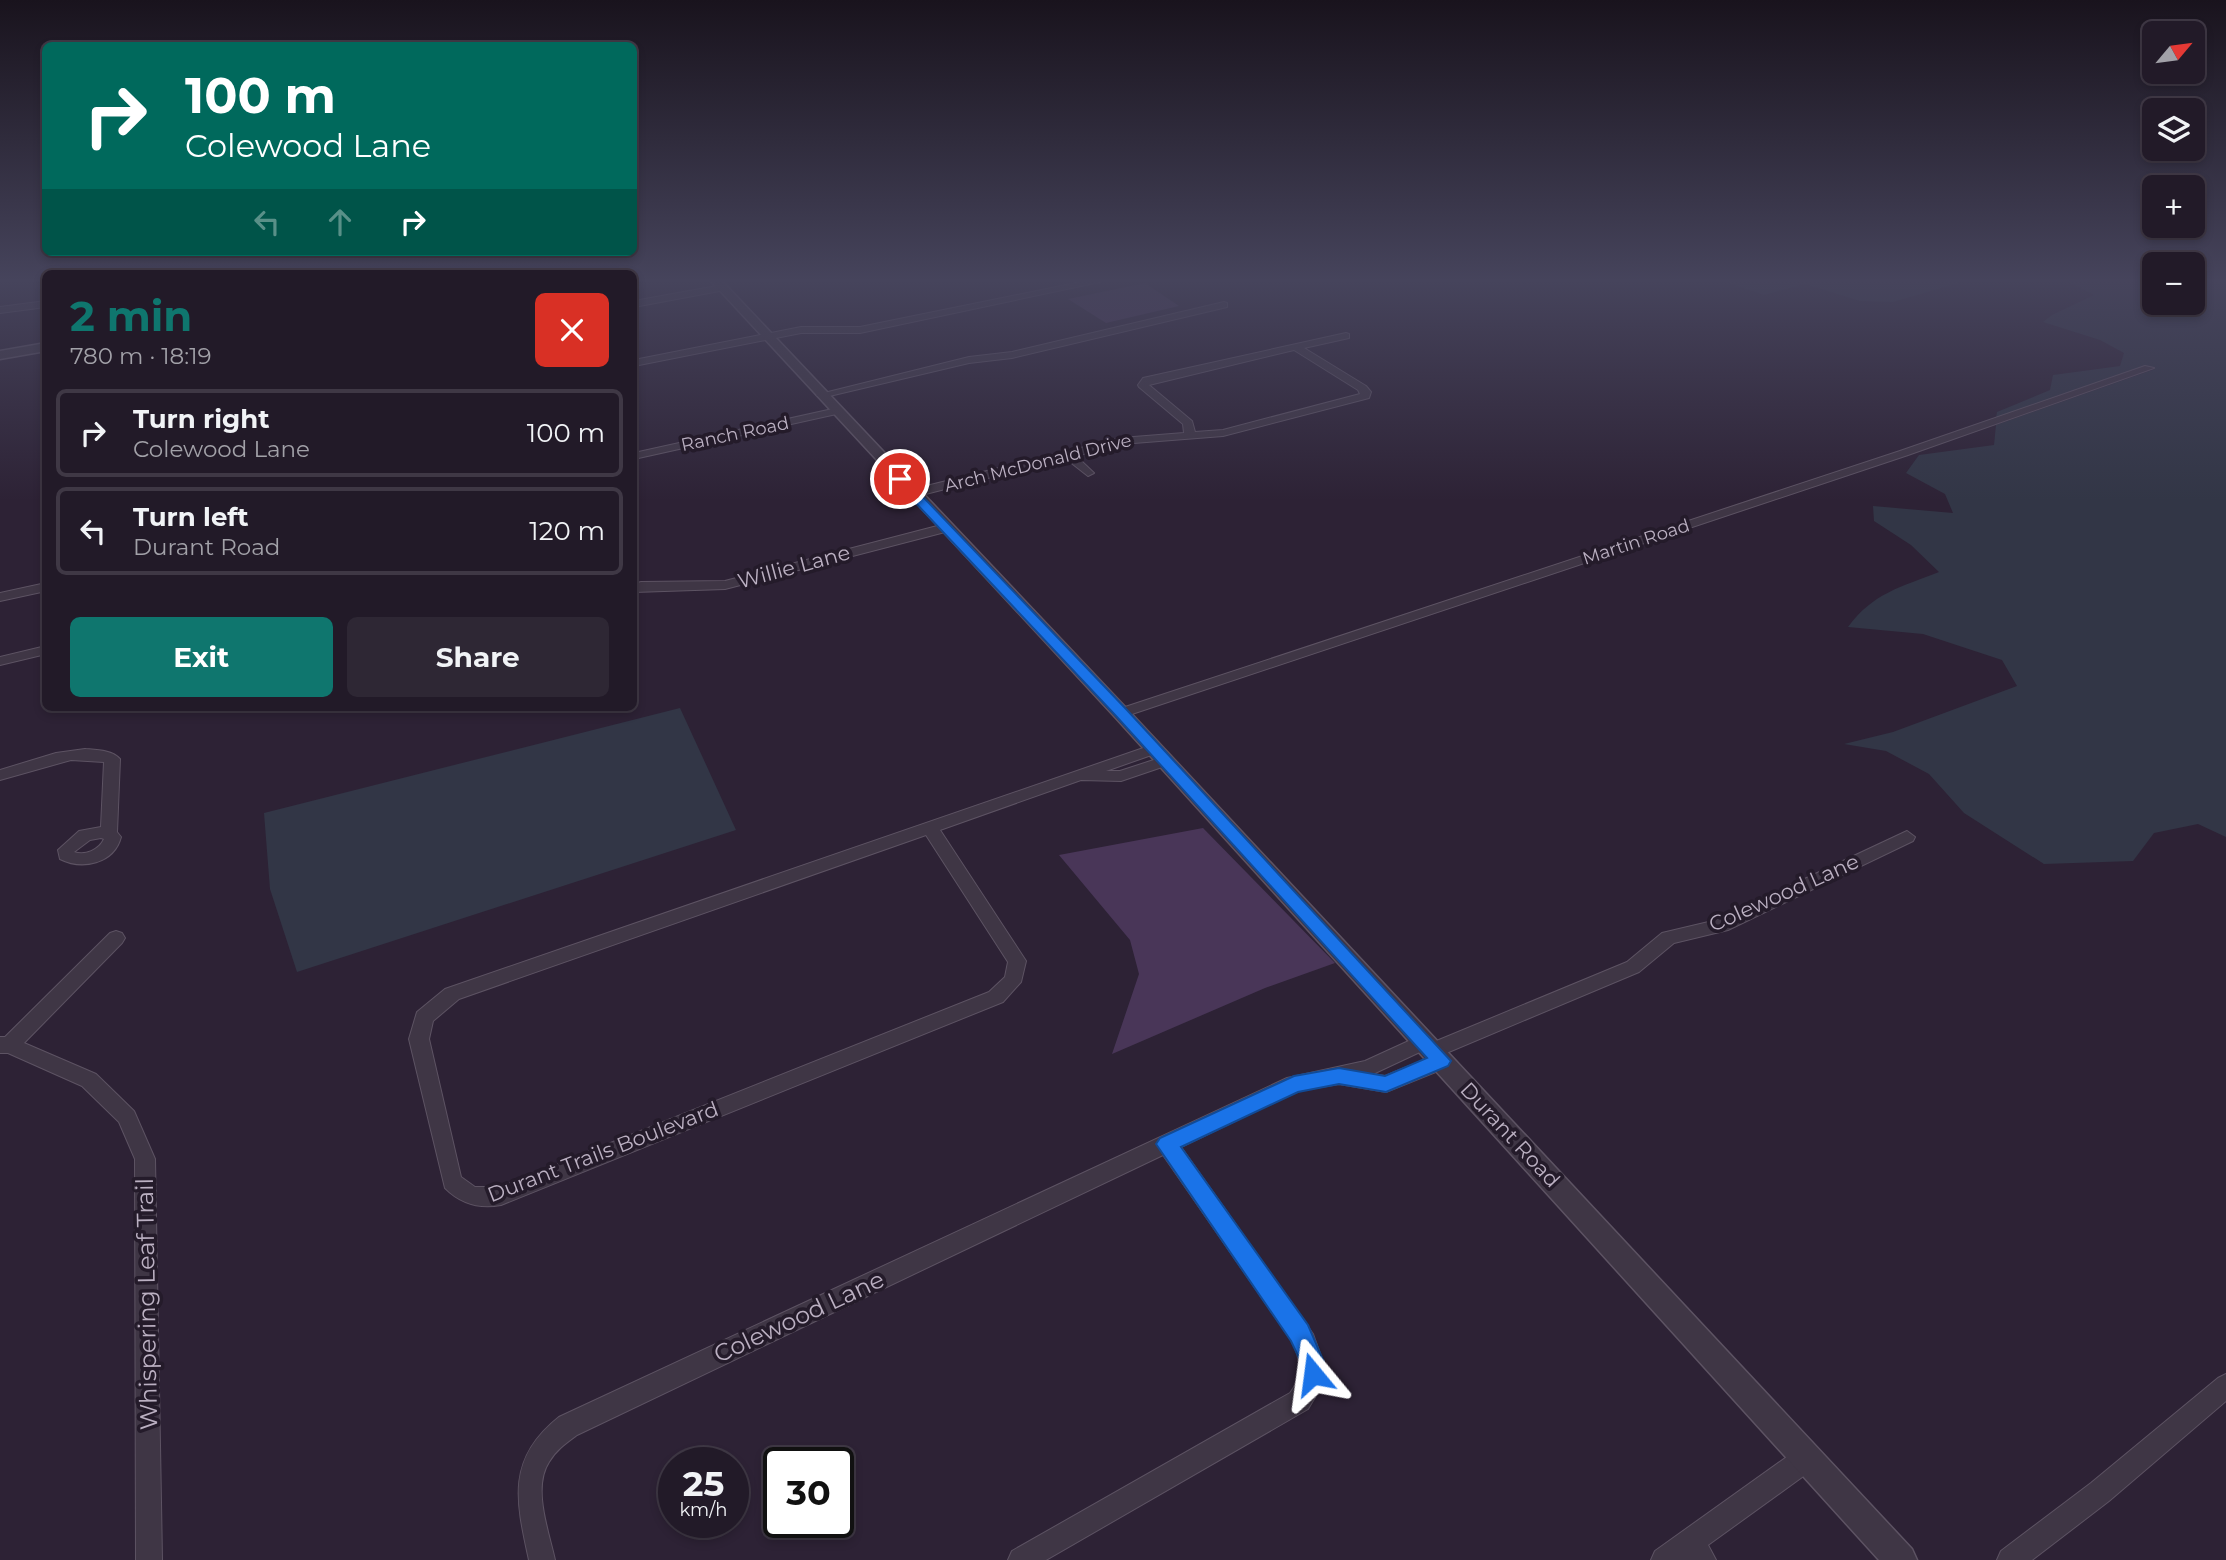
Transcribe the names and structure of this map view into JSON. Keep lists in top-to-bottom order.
{
  "streets": {
    "street": [
      "Ranch Road",
      "Arch McDonald Drive",
      "Martin Road",
      "Willie Lane",
      "Colewood Lane",
      "Durant Road",
      "Durant Trails Boulevard",
      "Whispering Leaf Trail"
    ]
  },
  "crossings": [
    ["Ranch Road", "Durant Road"],
    ["Arch McDonald Drive", "Durant Road"],
    ["Martin Road", "Durant Road"],
    ["Willie Lane", "Durant Road"],
    ["Colewood Lane", "Durant Road"],
    ["Durant Road", "Durant Trails Boulevard"]
  ],
  "north": "top right",
  "page": {
    "map_buttons": ["+", "−"],
    "turn": ["100 m", "Colewood Lane"],
    "heading": ["2 min", "780 m · 18:19"],
    "list": [
      {
        "name": "Turn right",
        "note": "Colewood Lane",
        "value": "100 m"
      },
      {
        "name": "Turn left",
        "note": "Durant Road",
        "value": "120 m"
      }
    ],
    "buttons": ["Exit", "Share"],
    "speed": "25 km/h",
    "limit": "30"
  }
}
